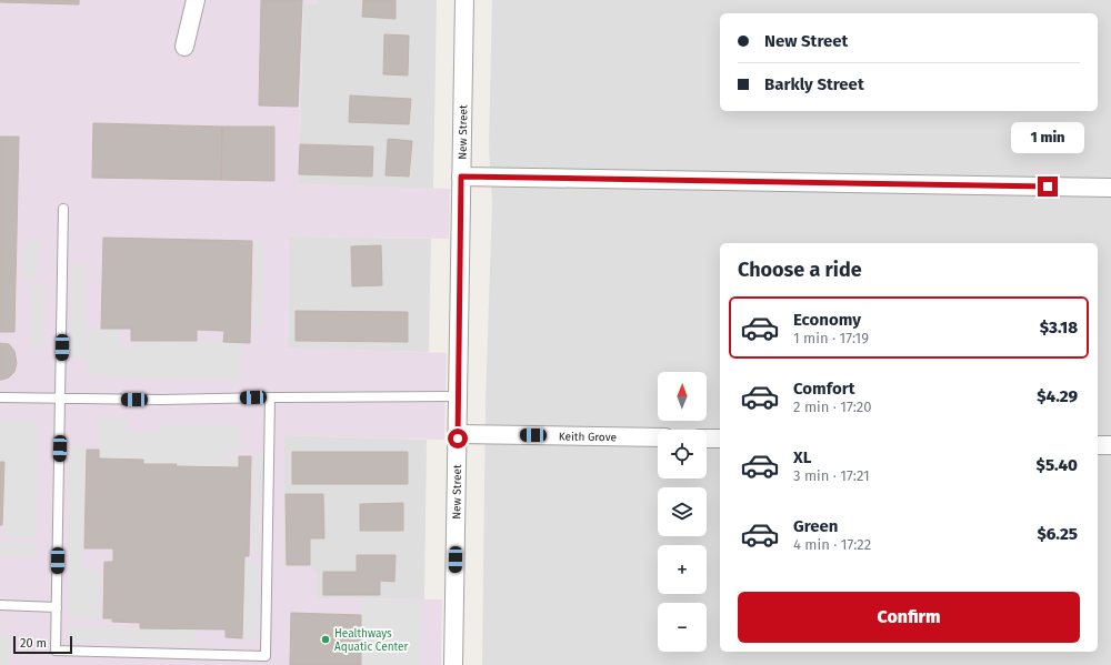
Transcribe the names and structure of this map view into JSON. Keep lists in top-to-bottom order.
{
  "streets": {
    "street": ["New Street", "Keith Grove"]
  },
  "crossings": [
    ["New Street", "Keith Grove"]
  ],
  "places": ["Healthways Aquatic Center"],
  "scale_bar": "20 m",
  "north": "top",
  "page": {
    "banner": ["New Street", "Barkly Street"],
    "bubble": "1 min",
    "heading": "Choose a ride",
    "list": [
      {
        "name": "Economy",
        "note": "1 min · 17:19",
        "value": "$3.18"
      },
      {
        "name": "Comfort",
        "note": "2 min · 17:20",
        "value": "$4.29"
      },
      {
        "name": "XL",
        "note": "3 min · 17:21",
        "value": "$5.40"
      },
      {
        "name": "Green",
        "note": "4 min · 17:22",
        "value": "$6.25"
      }
    ],
    "map_buttons": ["+", "−"],
    "buttons": "Confirm",
    "scale": "20 m"
  }
}
